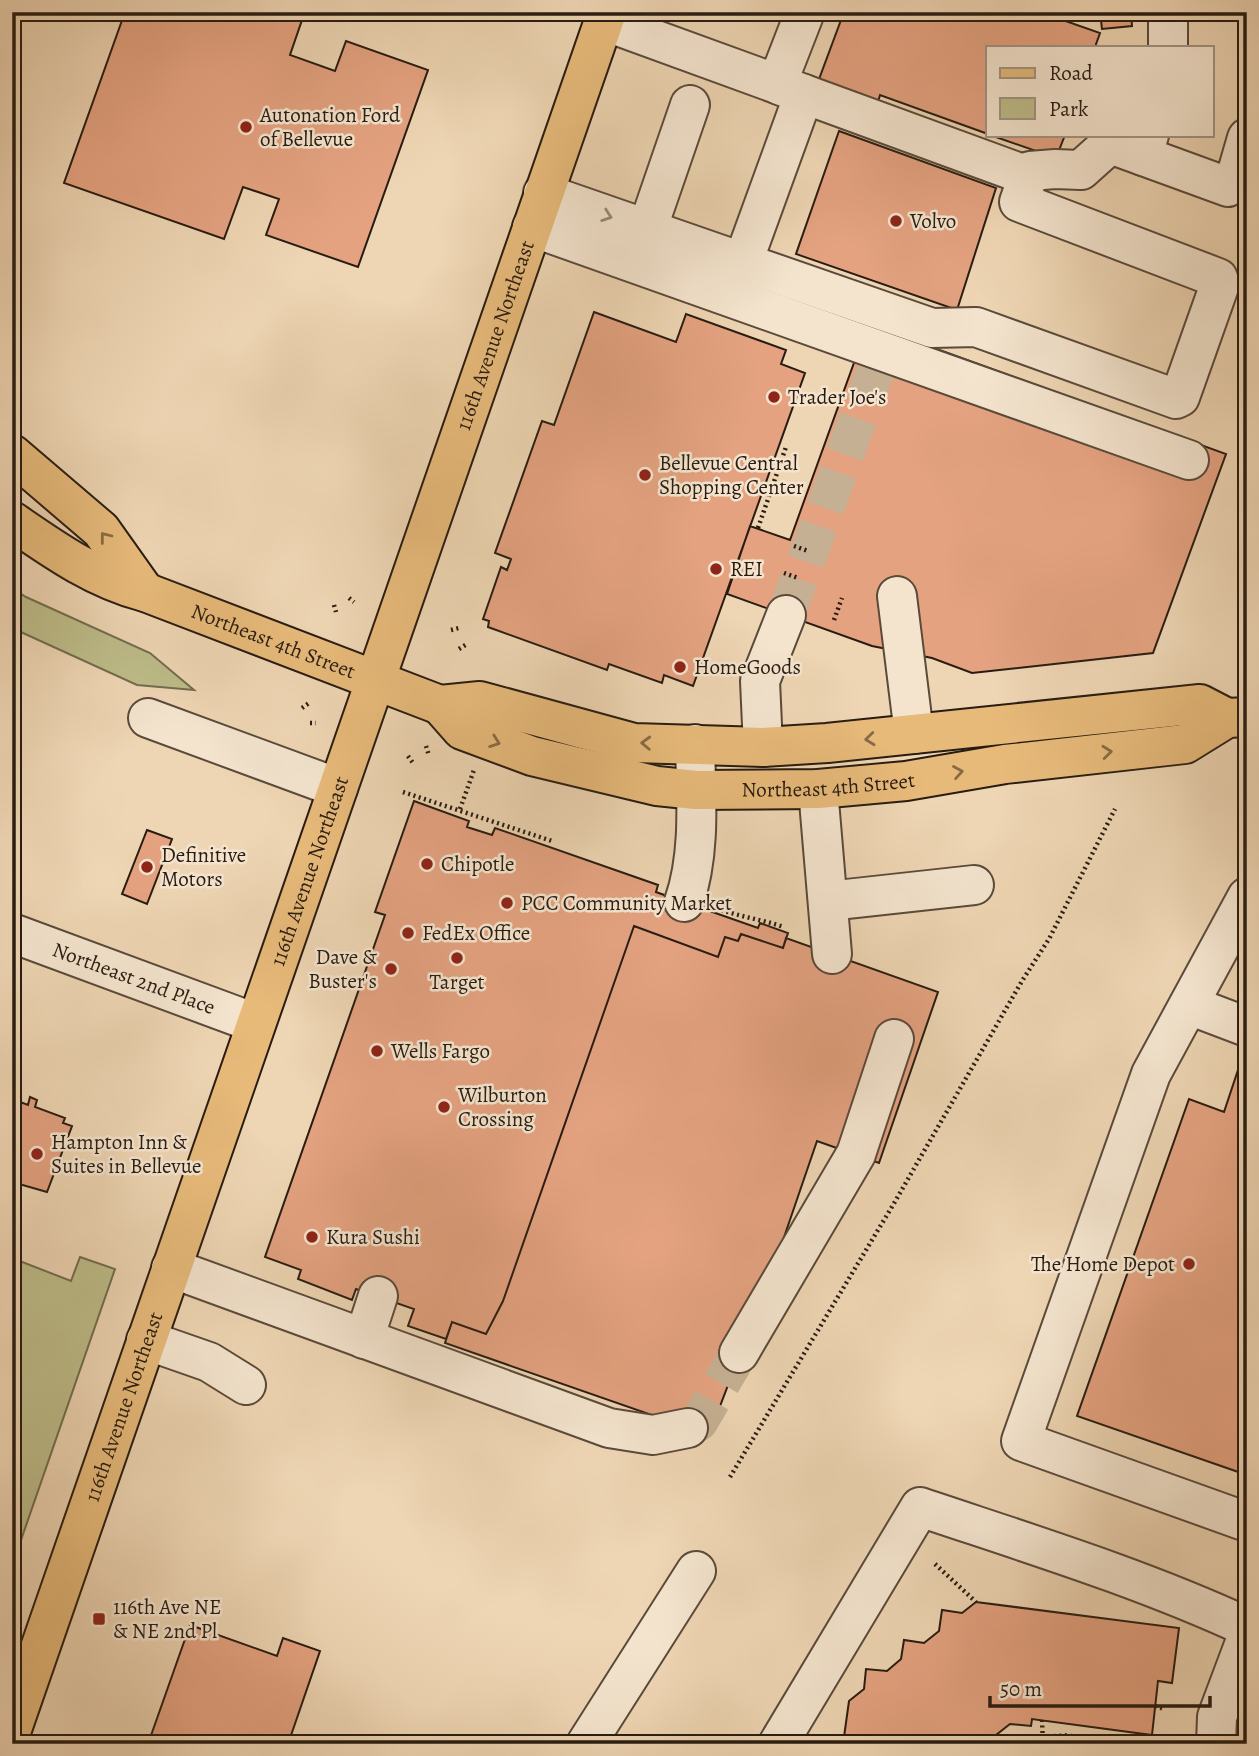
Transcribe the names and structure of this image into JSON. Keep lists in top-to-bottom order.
{
  "streets": {
    "main road": ["116th Avenue Northeast", "Northeast 4th Street"],
    "street": ["Northeast 2nd Place"]
  },
  "crossings": [
    ["116th Avenue Northeast", "Northeast 4th Street"],
    ["116th Avenue Northeast", "Northeast 2nd Place"]
  ],
  "places": {
    "other": [
      "Autonation Ford of Bellevue",
      "Volvo",
      "Trader Joe's",
      "Bellevue Central Shopping Center",
      "REI",
      "HomeGoods",
      "Chipotle",
      "Definitive Motors",
      "PCC Community Market",
      "FedEx Office",
      "Target",
      "Dave & Buster's",
      "Wells Fargo",
      "Wilburton Crossing",
      "Hampton Inn & Suites in Bellevue",
      "Kura Sushi",
      "The Home Depot"
    ],
    "transit": ["116th Ave NE & NE 2nd Pl"]
  },
  "legend": ["Road", "Park"],
  "scale_bar": "50 m"
}
